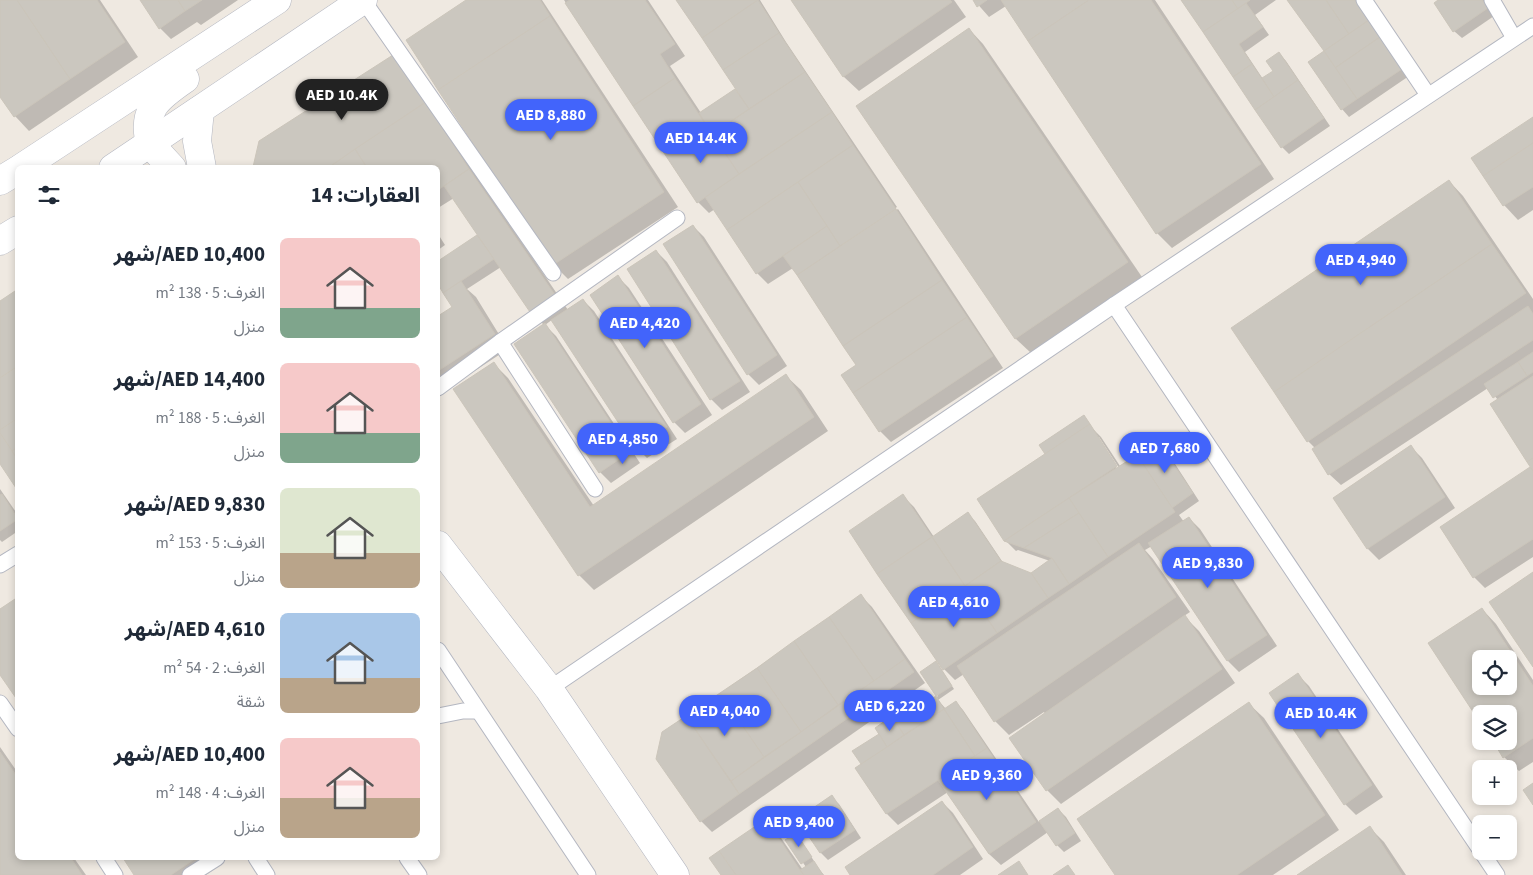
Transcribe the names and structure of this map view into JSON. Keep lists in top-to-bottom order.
{
  "page": {
    "price": [
      "AED 10.4K",
      "AED 8,880",
      "AED 14.4K",
      "AED 4,940",
      "AED 4,420",
      "AED 4,850",
      "AED 7,680",
      "AED 9,830",
      "AED 4,610",
      "AED 6,220",
      "AED 4,040",
      "AED 10.4K",
      "AED 9,360",
      "AED 9,400"
    ],
    "heading": "العقارات: 14",
    "list": [
      {
        "name": "AED 10,400/شهر",
        "note": "الغرف: 5 · 138 m² · منزل"
      },
      {
        "name": "AED 14,400/شهر",
        "note": "الغرف: 5 · 188 m² · منزل"
      },
      {
        "name": "AED 9,830/شهر",
        "note": "الغرف: 5 · 153 m² · منزل"
      },
      {
        "name": "AED 4,610/شهر",
        "note": "الغرف: 2 · 54 m² · شقة"
      },
      {
        "name": "AED 10,400/شهر",
        "note": "الغرف: 4 · 148 m² · منزل"
      }
    ],
    "map_buttons": ["+", "−"]
  }
}
